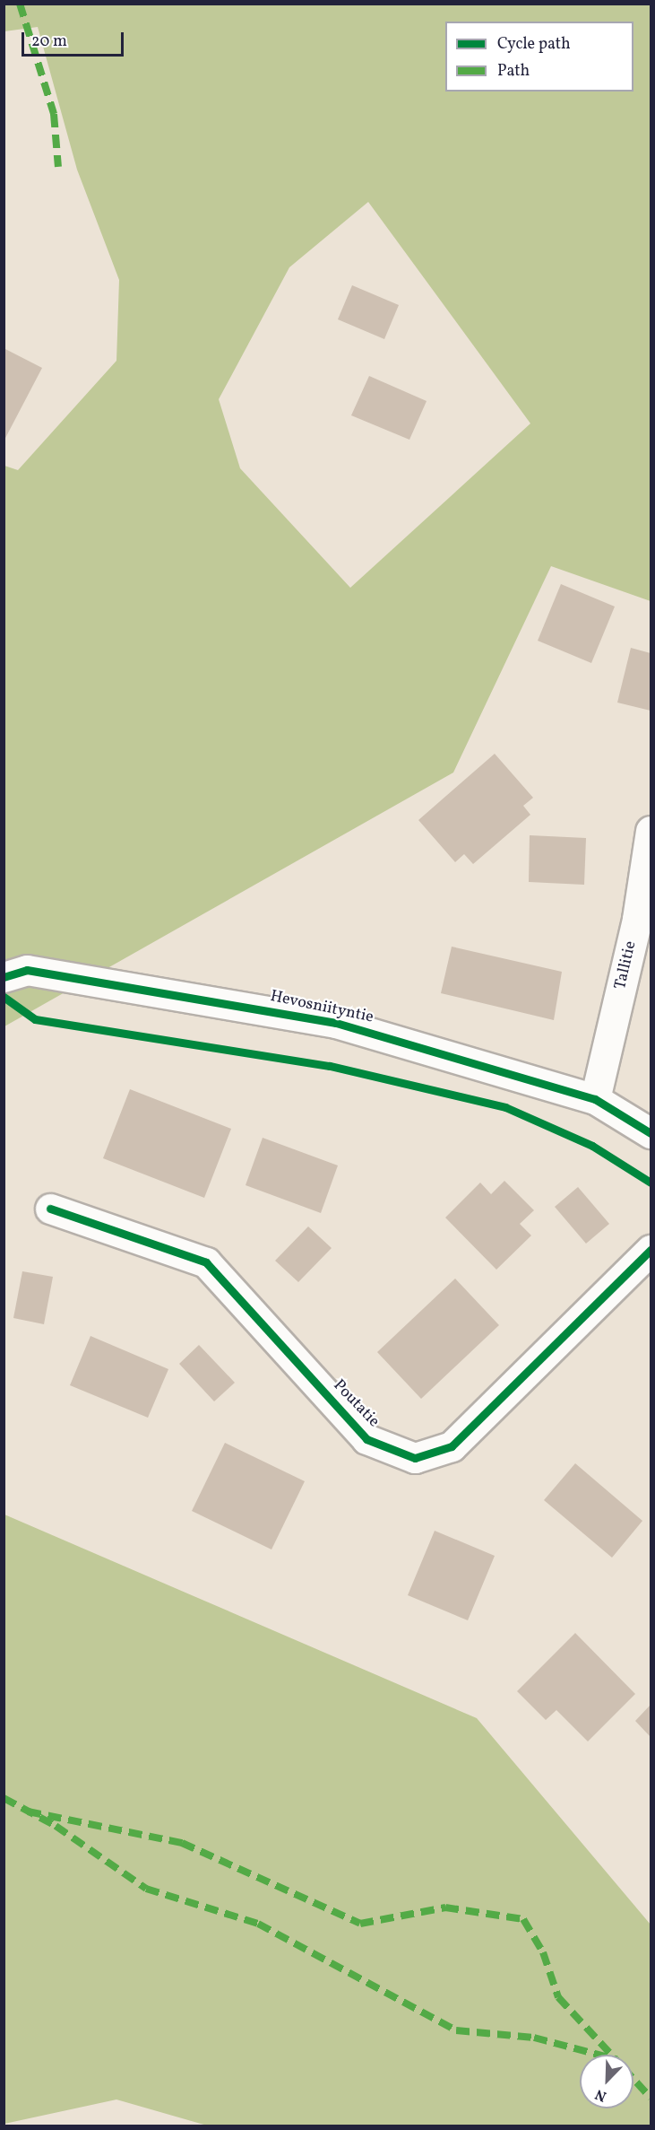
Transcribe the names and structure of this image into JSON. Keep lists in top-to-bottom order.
{
  "streets": {
    "street": ["Tallitie", "Hevosniityntie", "Poutatie"]
  },
  "crossings": [
    ["Tallitie", "Hevosniityntie"]
  ],
  "legend": ["Cycle path", "Path"],
  "scale_bar": "20 m",
  "north": "bottom left"
}
